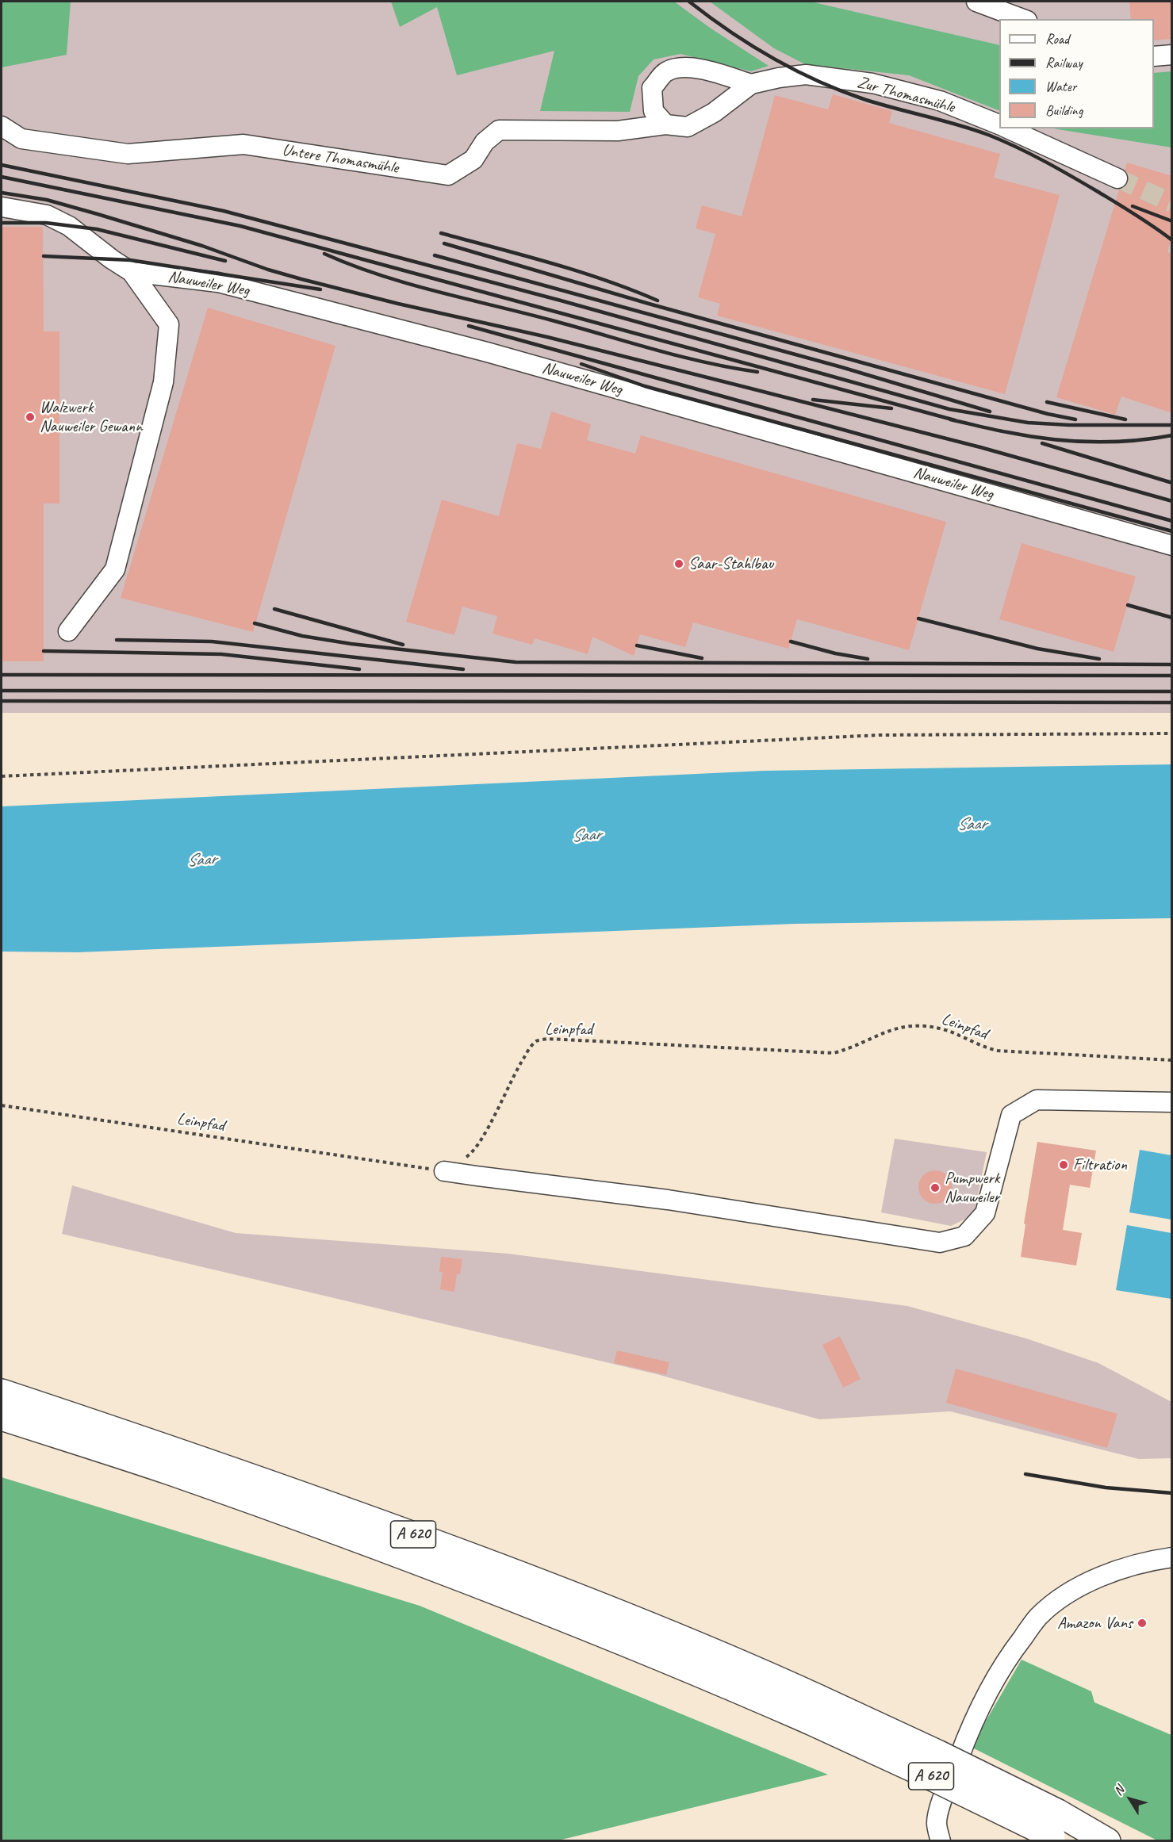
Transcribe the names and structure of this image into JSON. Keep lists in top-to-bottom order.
{
  "streets": {
    "highway": ["A 620"],
    "street": ["Zur Thomasmühle", "Untere Thomasmühle", "Nauweiler Weg"],
    "path": ["Leinpfad"]
  },
  "crossings": [
    ["Zur Thomasmühle", "Untere Thomasmühle"]
  ],
  "water": ["Saar"],
  "places": [
    "Walzwerk Nauweiler Gewann",
    "Saar-Stahlbau",
    "Filtration",
    "Pumpwerk Nauweiler",
    "Amazon Vans"
  ],
  "legend": [
    "Road",
    "Railway",
    "Water",
    "Building"
  ],
  "north": "top left"
}
